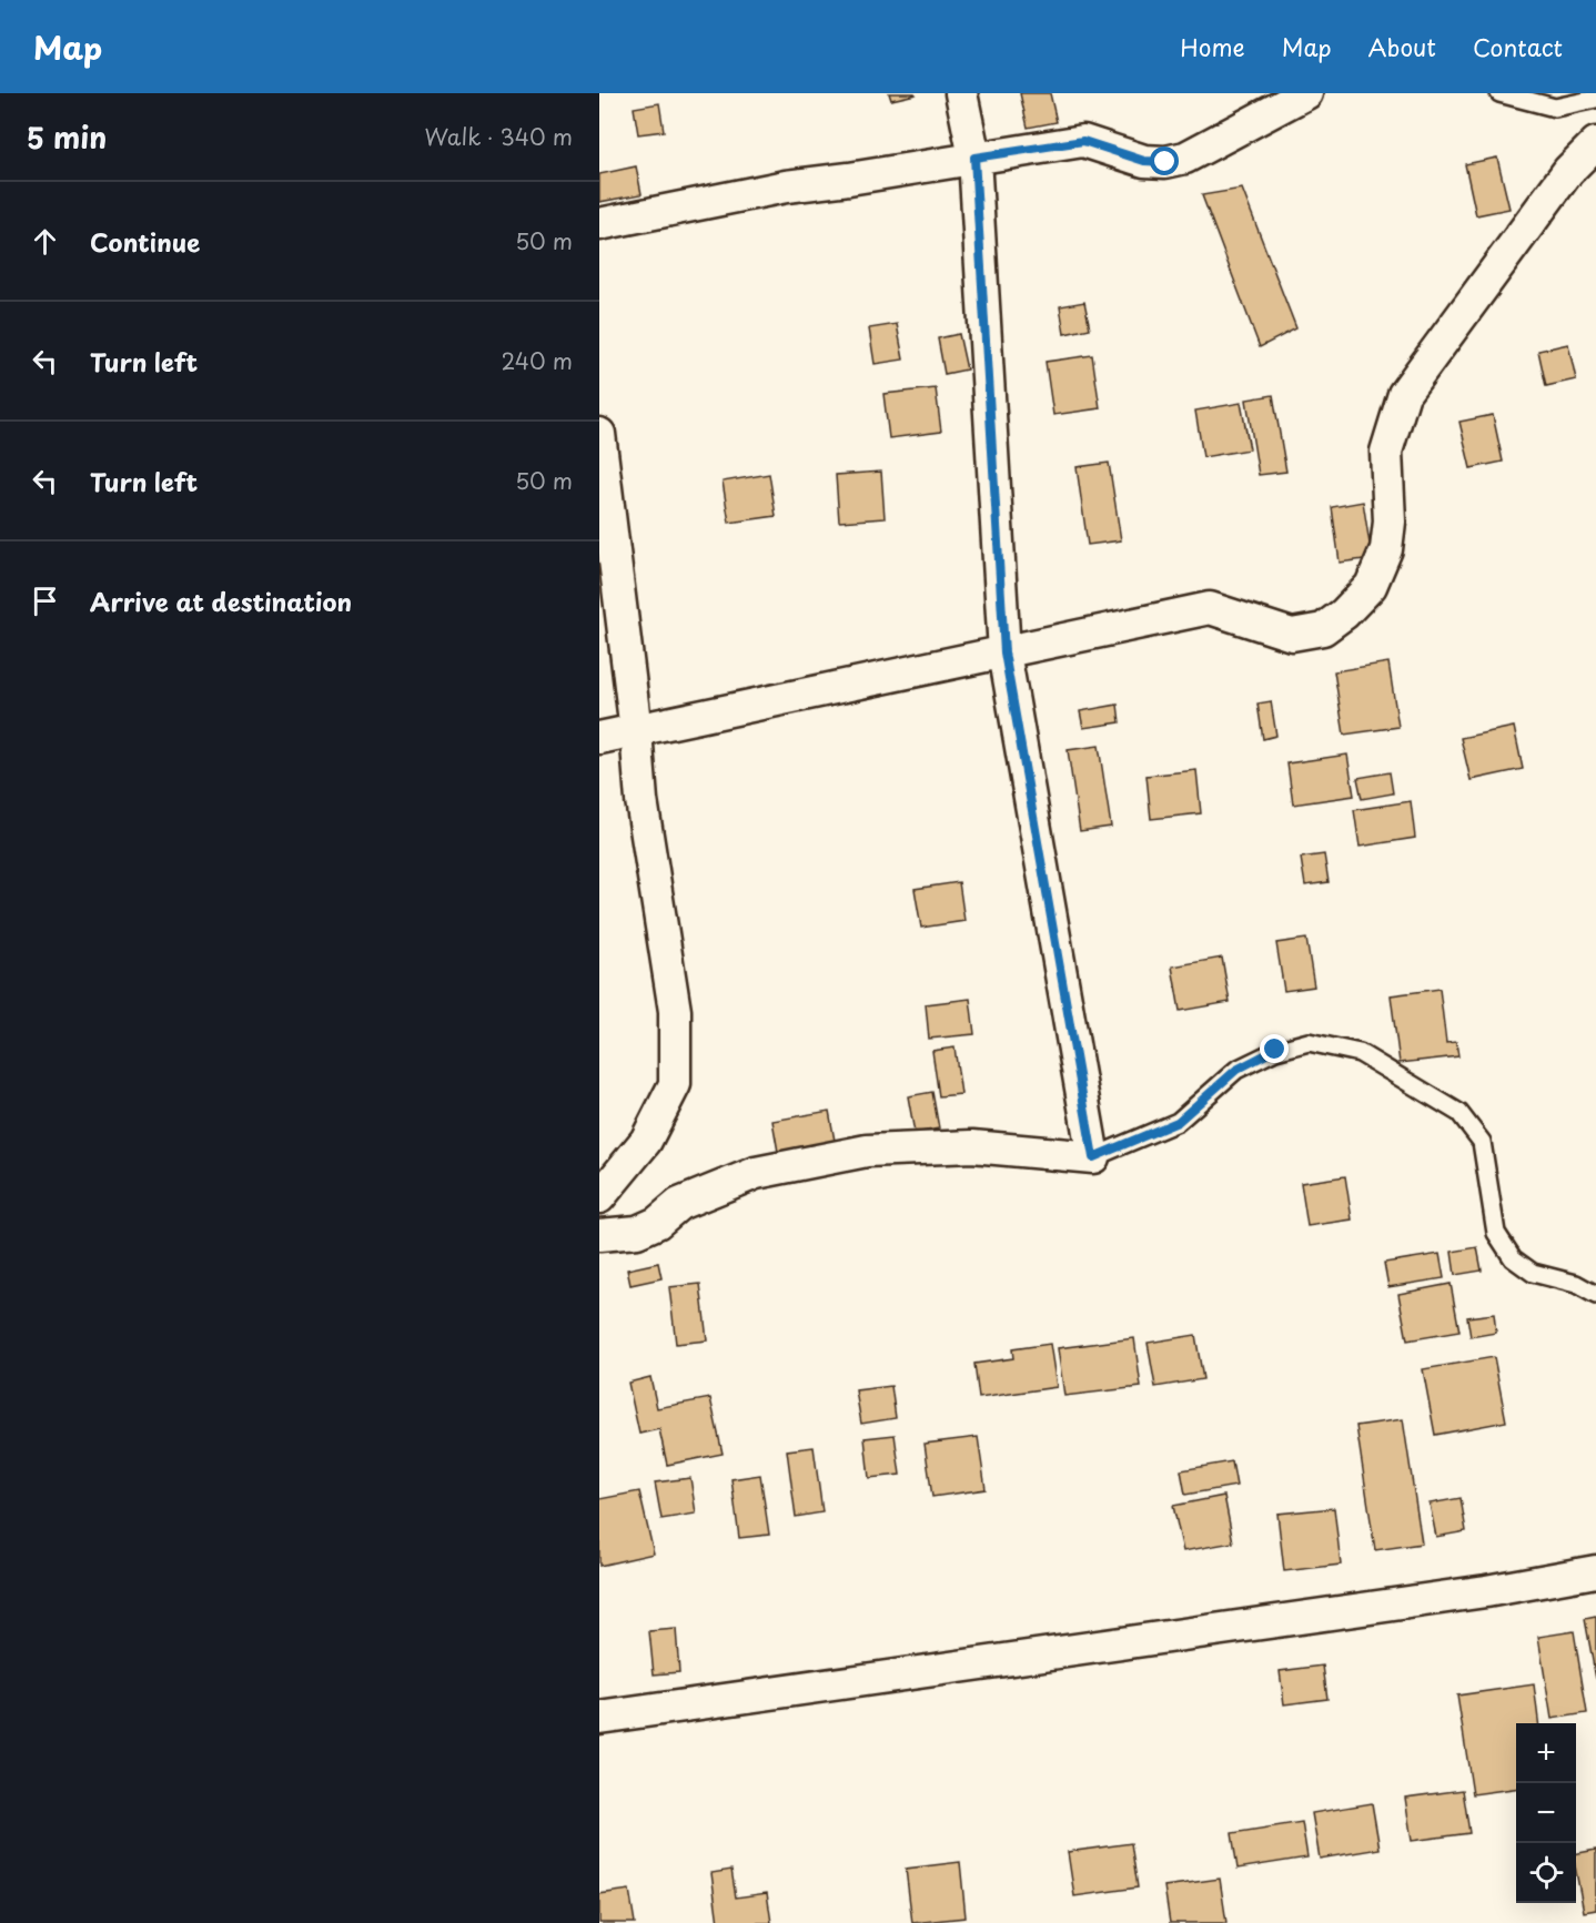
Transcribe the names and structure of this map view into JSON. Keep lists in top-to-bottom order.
{
  "page": {
    "header": "Map",
    "nav": [
      "Home",
      "Map",
      "About",
      "Contact"
    ],
    "heading": ["5 min", "Walk · 340 m"],
    "list": [
      ["Continue", "50 m"],
      ["Turn left", "240 m"],
      ["Turn left", "50 m"],
      "Arrive at destination"
    ],
    "map_buttons": ["+", "−"]
  }
}
